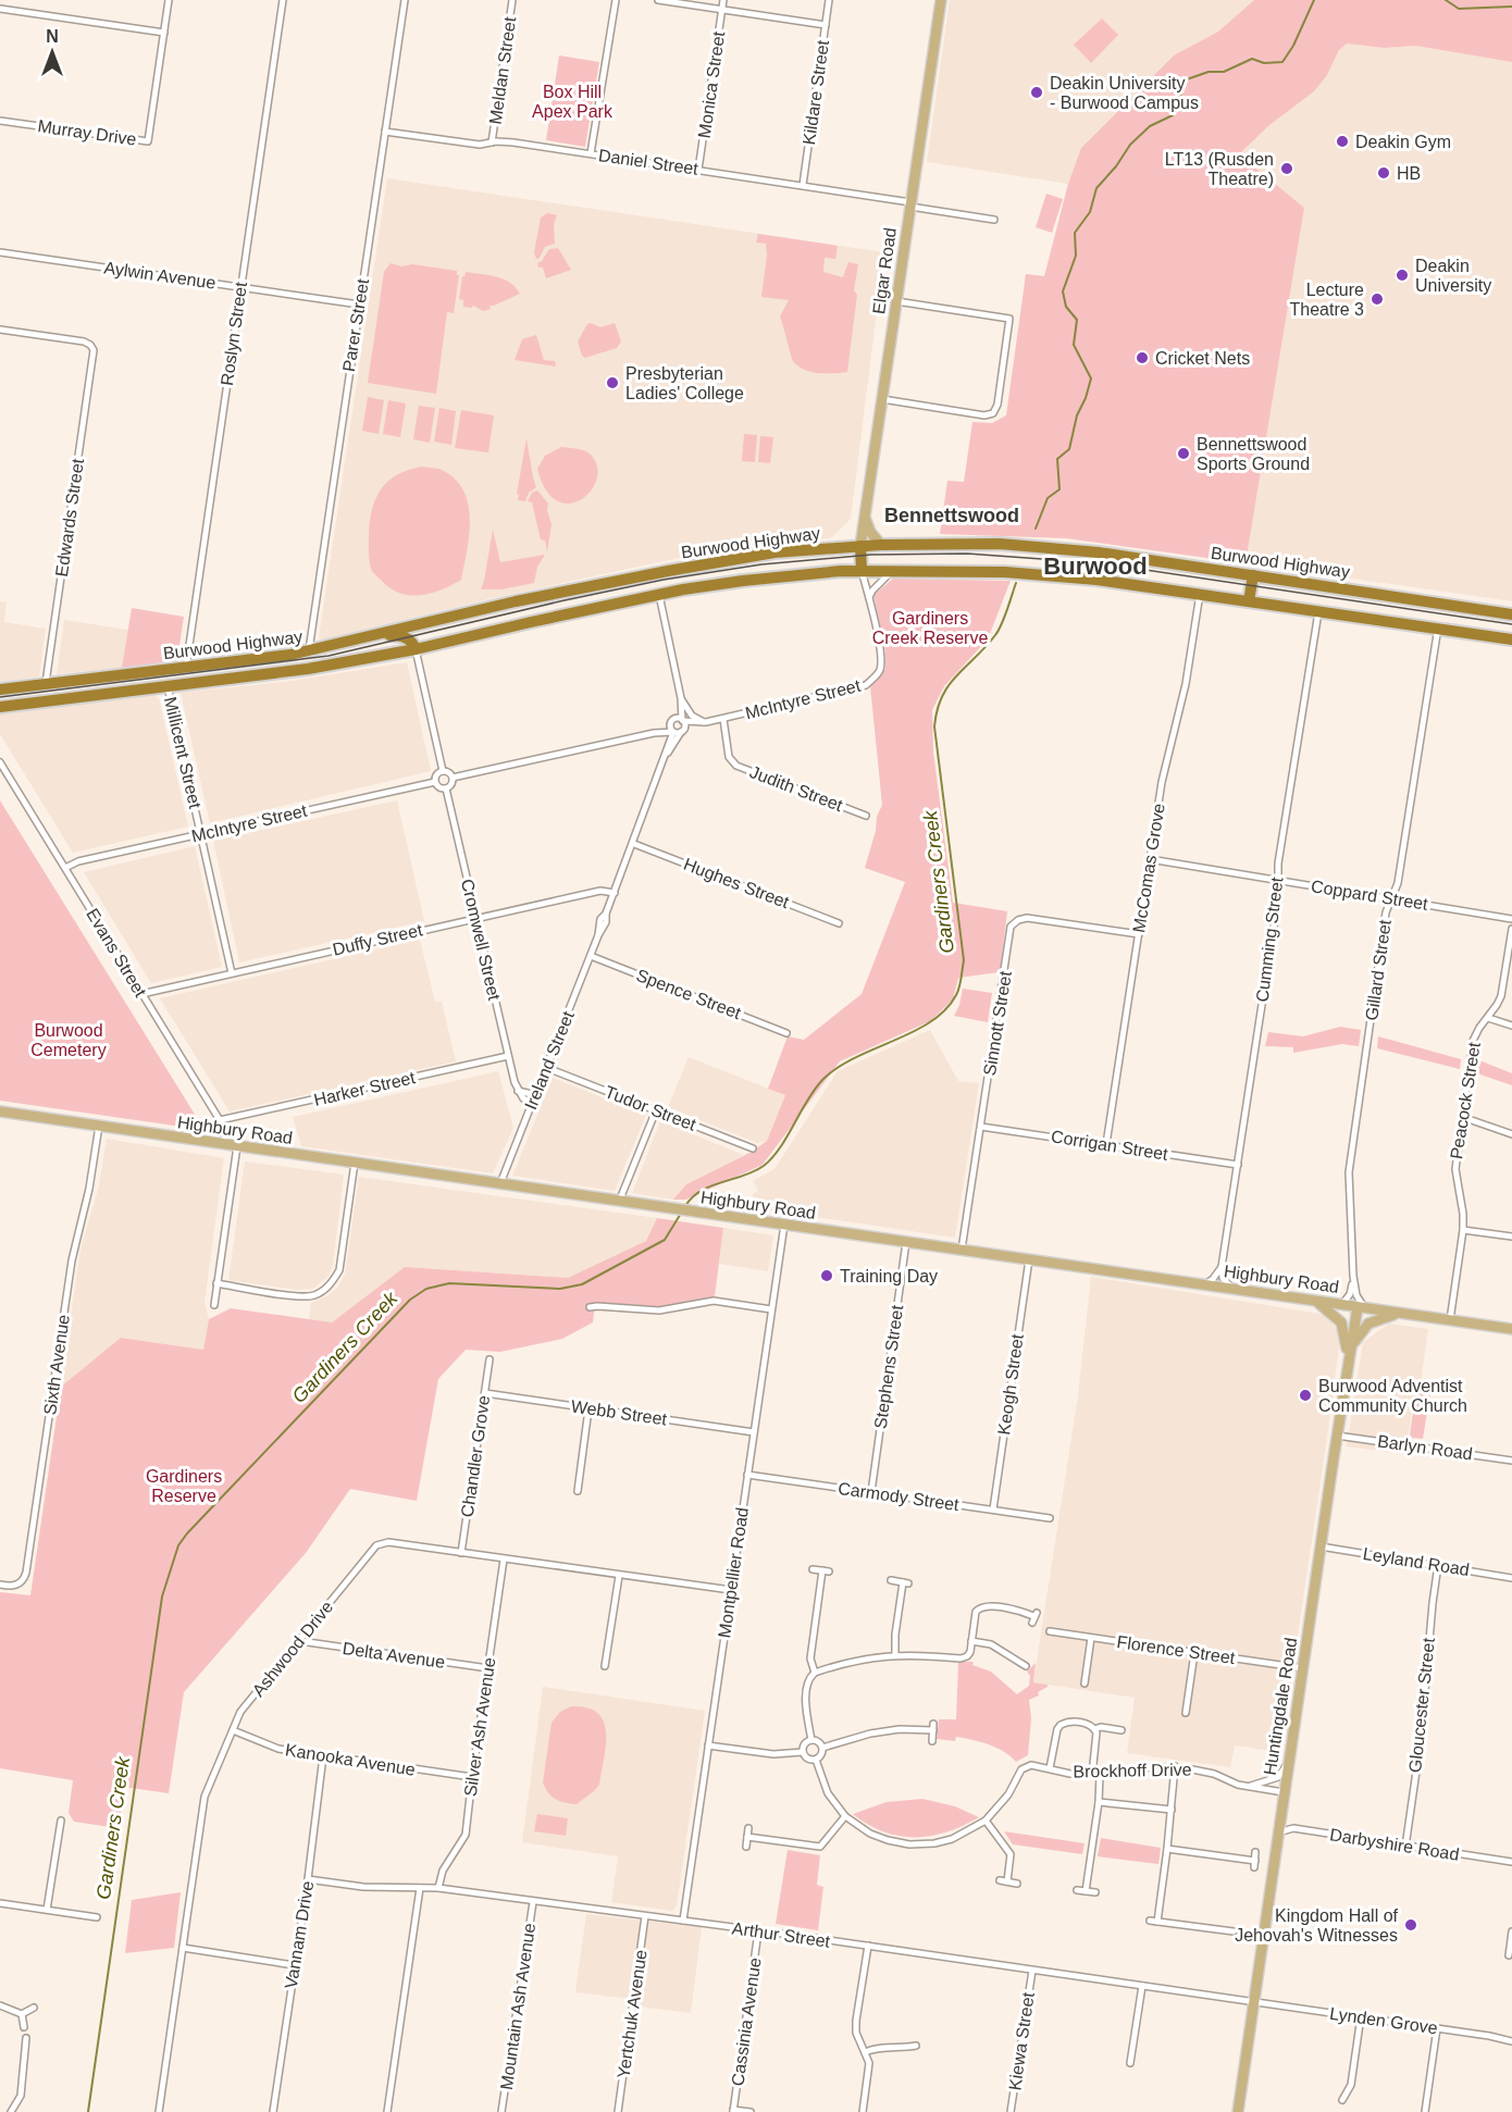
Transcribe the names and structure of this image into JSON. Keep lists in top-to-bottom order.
{
  "streets": {
    "highway": ["Burwood Highway"],
    "main road": ["Elgar Road", "Highbury Road", "Huntingdale Road"],
    "street": [
      "Meldan Street",
      "Monica Street",
      "Kildare Street",
      "Murray Drive",
      "Daniel Street",
      "Aylwin Avenue",
      "Parer Street",
      "Roslyn Street",
      "Edwards Street",
      "McIntyre Street",
      "Millicent Street",
      "Judith Street",
      "McComas Grove",
      "Hughes Street",
      "Coppard Street",
      "Duffy Street",
      "Cromwell Street",
      "Cumming Street",
      "Evans Street",
      "Gillard Street",
      "Spence Street",
      "Sinnott Street",
      "Ireland Street",
      "Harker Street",
      "Peacock Street",
      "Tudor Street",
      "Corrigan Street",
      "Sixth Avenue",
      "Stephens Street",
      "Keogh Street",
      "Webb Street",
      "Barlyn Road",
      "Chandler Grove",
      "Carmody Street",
      "Leyland Road",
      "Montpellier Road",
      "Ashwood Drive",
      "Florence Street",
      "Delta Avenue",
      "Gloucester Street",
      "Silver Ash Avenue",
      "Kanooka Avenue",
      "Brockhoff Drive",
      "Darbyshire Road",
      "Vannam Drive",
      "Arthur Street",
      "Mountain Ash Avenue",
      "Yertchuk Avenue",
      "Lynden Grove",
      "Cassinia Avenue",
      "Kiewa Street"
    ]
  },
  "crossings": [
    ["Meldan Street", "Daniel Street"],
    ["Monica Street", "Daniel Street"],
    ["Kildare Street", "Daniel Street"],
    ["Daniel Street", "Elgar Road"],
    ["Daniel Street", "Parer Street"],
    ["Elgar Road", "Burwood Highway"],
    ["Aylwin Avenue", "Parer Street"],
    ["Aylwin Avenue", "Roslyn Street"],
    ["Parer Street", "Burwood Highway"],
    ["Roslyn Street", "Burwood Highway"],
    ["Edwards Street", "Burwood Highway"],
    ["Burwood Highway", "McIntyre Street"],
    ["Burwood Highway", "Millicent Street"],
    ["Burwood Highway", "McComas Grove"],
    ["Burwood Highway", "Cumming Street"],
    ["Burwood Highway", "Gillard Street"],
    ["Burwood Highway", "Ireland Street"],
    ["McIntyre Street", "Millicent Street"],
    ["McIntyre Street", "Judith Street"],
    ["McIntyre Street", "Cromwell Street"],
    ["McIntyre Street", "Evans Street"],
    ["McIntyre Street", "Ireland Street"],
    ["Millicent Street", "Duffy Street"],
    ["McComas Grove", "Coppard Street"],
    ["McComas Grove", "Sinnott Street"],
    ["McComas Grove", "Corrigan Street"],
    ["Hughes Street", "Ireland Street"],
    ["Coppard Street", "Cumming Street"],
    ["Coppard Street", "Gillard Street"],
    ["Duffy Street", "Cromwell Street"],
    ["Duffy Street", "Evans Street"],
    ["Duffy Street", "Ireland Street"],
    ["Cromwell Street", "Harker Street"],
    ["Cumming Street", "Corrigan Street"],
    ["Evans Street", "Harker Street"],
    ["Evans Street", "Highbury Road"],
    ["Gillard Street", "Highbury Road"],
    ["Gillard Street", "Huntingdale Road"],
    ["Spence Street", "Ireland Street"],
    ["Sinnott Street", "Highbury Road"],
    ["Sinnott Street", "Corrigan Street"],
    ["Ireland Street", "Tudor Street"],
    ["Ireland Street", "Highbury Road"],
    ["Peacock Street", "Highbury Road"],
    ["Highbury Road", "Sixth Avenue"],
    ["Highbury Road", "Stephens Street"],
    ["Highbury Road", "Keogh Street"],
    ["Highbury Road", "Montpellier Road"],
    ["Highbury Road", "Huntingdale Road"],
    ["Stephens Street", "Carmody Street"],
    ["Keogh Street", "Carmody Street"],
    ["Webb Street", "Chandler Grove"],
    ["Webb Street", "Montpellier Road"],
    ["Barlyn Road", "Huntingdale Road"],
    ["Chandler Grove", "Ashwood Drive"],
    ["Carmody Street", "Montpellier Road"],
    ["Leyland Road", "Gloucester Street"],
    ["Leyland Road", "Huntingdale Road"],
    ["Montpellier Road", "Ashwood Drive"],
    ["Montpellier Road", "Arthur Street"],
    ["Ashwood Drive", "Delta Avenue"],
    ["Ashwood Drive", "Silver Ash Avenue"],
    ["Ashwood Drive", "Kanooka Avenue"],
    ["Florence Street", "Huntingdale Road"],
    ["Delta Avenue", "Silver Ash Avenue"],
    ["Gloucester Street", "Darbyshire Road"],
    ["Huntingdale Road", "Brockhoff Drive"],
    ["Huntingdale Road", "Darbyshire Road"],
    ["Huntingdale Road", "Arthur Street"],
    ["Huntingdale Road", "Lynden Grove"],
    ["Silver Ash Avenue", "Kanooka Avenue"],
    ["Silver Ash Avenue", "Arthur Street"],
    ["Kanooka Avenue", "Vannam Drive"],
    ["Vannam Drive", "Arthur Street"],
    ["Arthur Street", "Mountain Ash Avenue"],
    ["Arthur Street", "Yertchuk Avenue"],
    ["Arthur Street", "Lynden Grove"],
    ["Arthur Street", "Cassinia Avenue"],
    ["Arthur Street", "Kiewa Street"]
  ],
  "districts": ["Bennettswood", "Burwood"],
  "water": ["Gardiners Creek"],
  "parks": [
    "Box Hill Apex Park",
    "Gardiners Creek Reserve",
    "Burwood Cemetery",
    "Gardiners Reserve"
  ],
  "places": [
    "Deakin University - Burwood Campus",
    "Deakin Gym",
    "LT13 (Rusden Theatre)",
    "HB",
    "Deakin University",
    "Lecture Theatre 3",
    "Cricket Nets",
    "Presbyterian Ladies' College",
    "Bennettswood Sports Ground",
    "Training Day",
    "Burwood Adventist Community Church",
    "Kingdom Hall of Jehovah's Witnesses"
  ],
  "north": "top"
}
